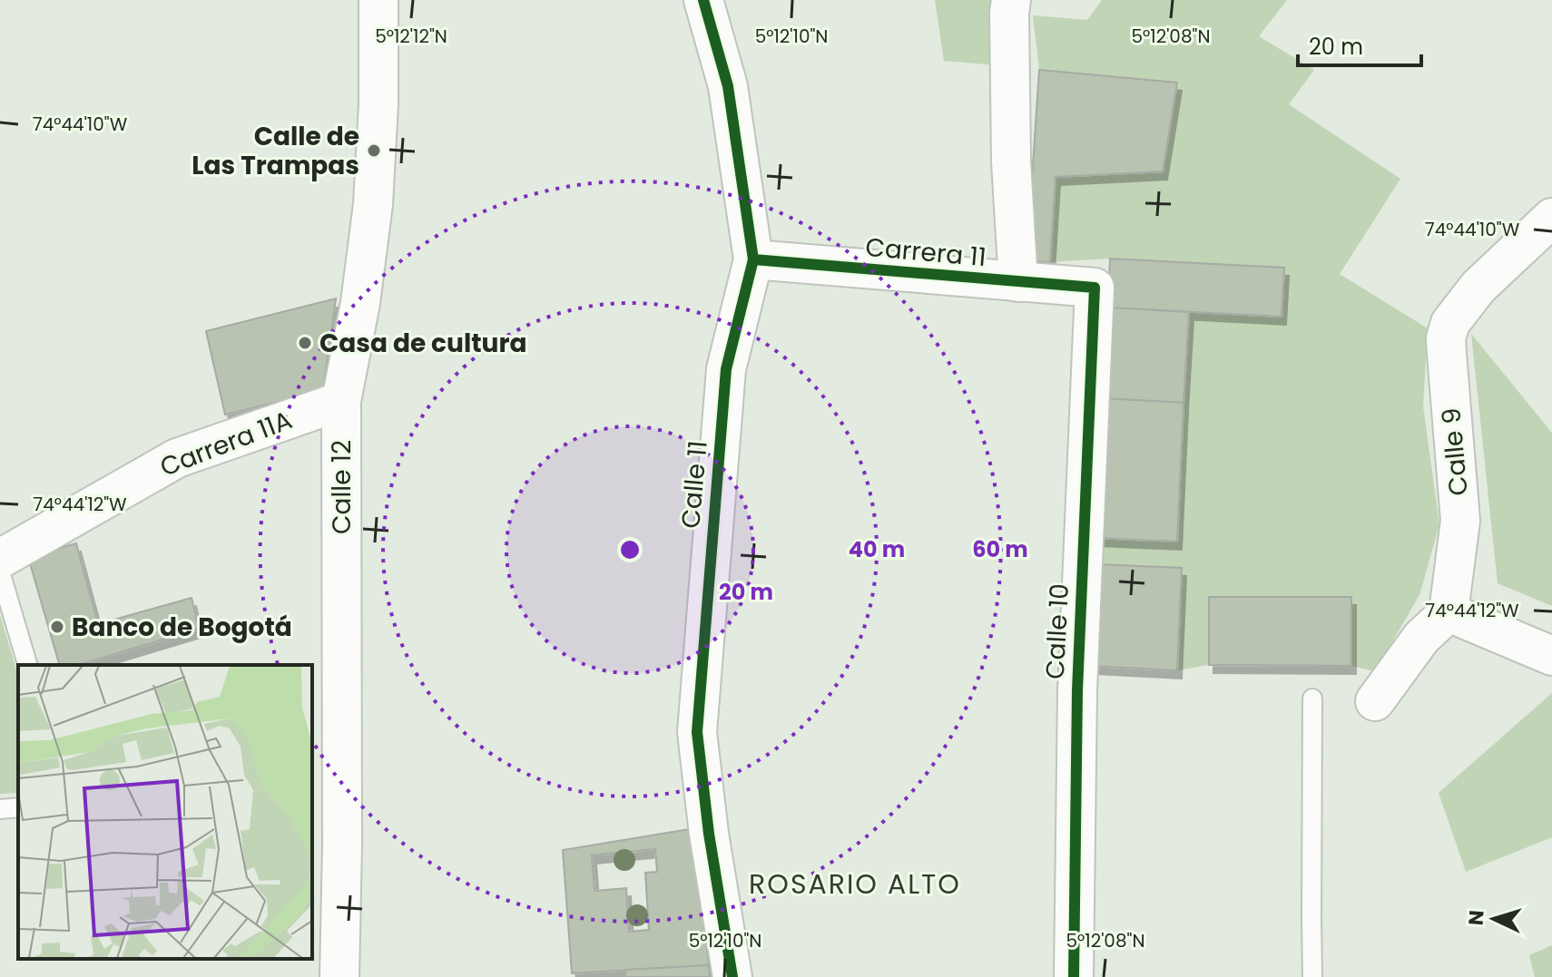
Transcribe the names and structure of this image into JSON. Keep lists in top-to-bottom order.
{
  "streets": {
    "street": [
      "Carrera 11",
      "Carrera 11A",
      "Calle 9",
      "Calle 11",
      "Calle 12",
      "Calle 10"
    ]
  },
  "crossings": [
    ["Carrera 11", "Calle 11"],
    ["Carrera 11", "Calle 10"],
    ["Carrera 11A", "Calle 12"]
  ],
  "districts": ["ROSARIO ALTO"],
  "places": ["Calle de Las Trampas", "Casa de cultura", "Banco de Bogotá"],
  "scale_bar": "20 m",
  "north": "left",
  "coordinates": [
    "5°12'12\"N",
    "5°12'10\"N",
    "5°12'08\"N",
    "74°44'10\"W",
    "74°44'12\"W"
  ],
  "rings": ["40 m", "60 m", "20 m"]
}
